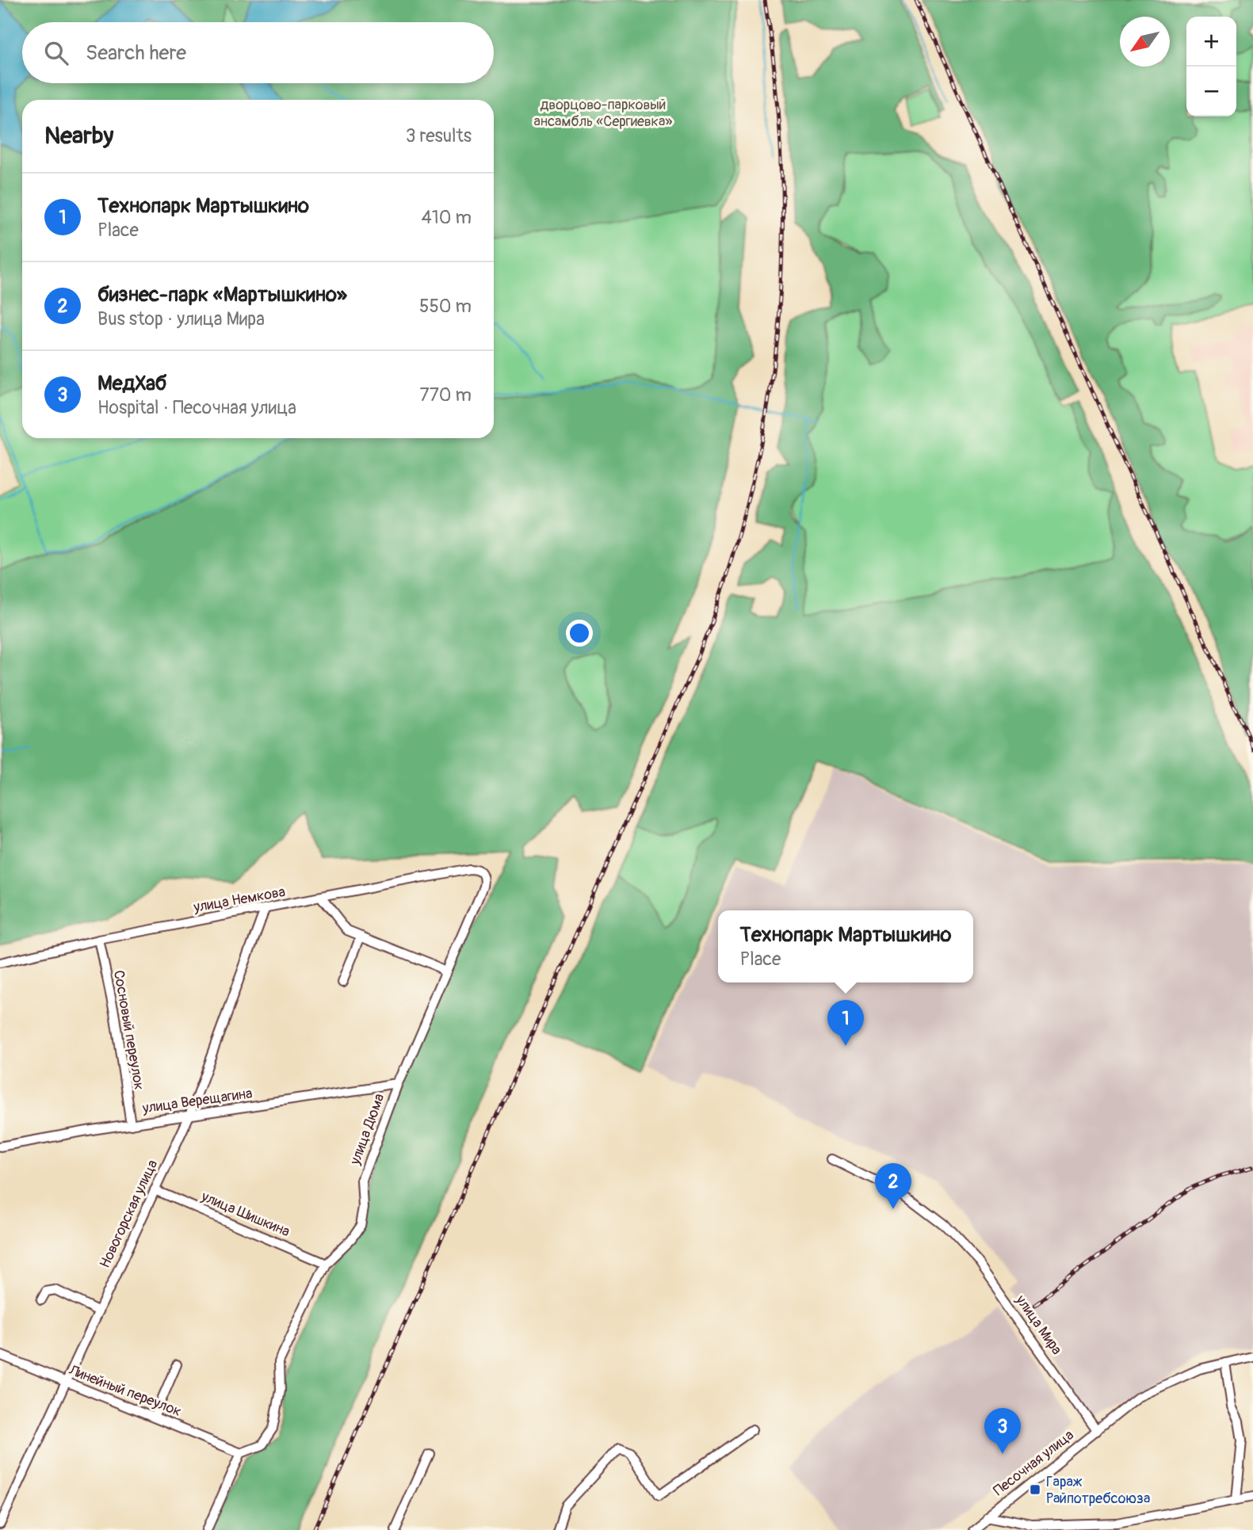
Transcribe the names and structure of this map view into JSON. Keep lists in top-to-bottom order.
{
  "streets": {
    "street": [
      "улица Немкова",
      "Сосновый переулок",
      "улица Верещагина",
      "улица Дюма",
      "Новогорская улица",
      "улица Шишкина",
      "улица Мира",
      "Линейный переулок",
      "Песочная улица"
    ]
  },
  "crossings": [
    ["улица Немкова", "Сосновый переулок"],
    ["улица Немкова", "улица Дюма"],
    ["улица Немкова", "Новогорская улица"],
    ["Сосновый переулок", "улица Верещагина"],
    ["улица Верещагина", "улица Дюма"],
    ["улица Верещагина", "Новогорская улица"],
    ["улица Дюма", "улица Шишкина"],
    ["улица Дюма", "Линейный переулок"],
    ["Новогорская улица", "улица Шишкина"],
    ["Новогорская улица", "Линейный переулок"],
    ["улица Мира", "Песочная улица"]
  ],
  "parks": ["дворцово-парковый ансамбль «Сергиевка»"],
  "places": {
    "transit": ["Гараж Райпотребсоюза"]
  },
  "north": "bottom left",
  "page": {
    "map_buttons": ["+", "−"],
    "search": "Search here",
    "heading": ["Nearby", "3 results"],
    "list": [
      {
        "mark": "1",
        "name": "Технопарк Мартышкино",
        "note": "Place",
        "value": "410 m"
      },
      {
        "mark": "2",
        "name": "бизнес-парк «Мартышкино»",
        "note": "Bus stop · улица Мира",
        "value": "550 m"
      },
      {
        "mark": "3",
        "name": "МедХаб",
        "note": "Hospital · Песочная улица",
        "value": "770 m"
      }
    ],
    "popup": ["Технопарк Мартышкино", "Place"],
    "pins": ["1", "2", "3"]
  }
}
